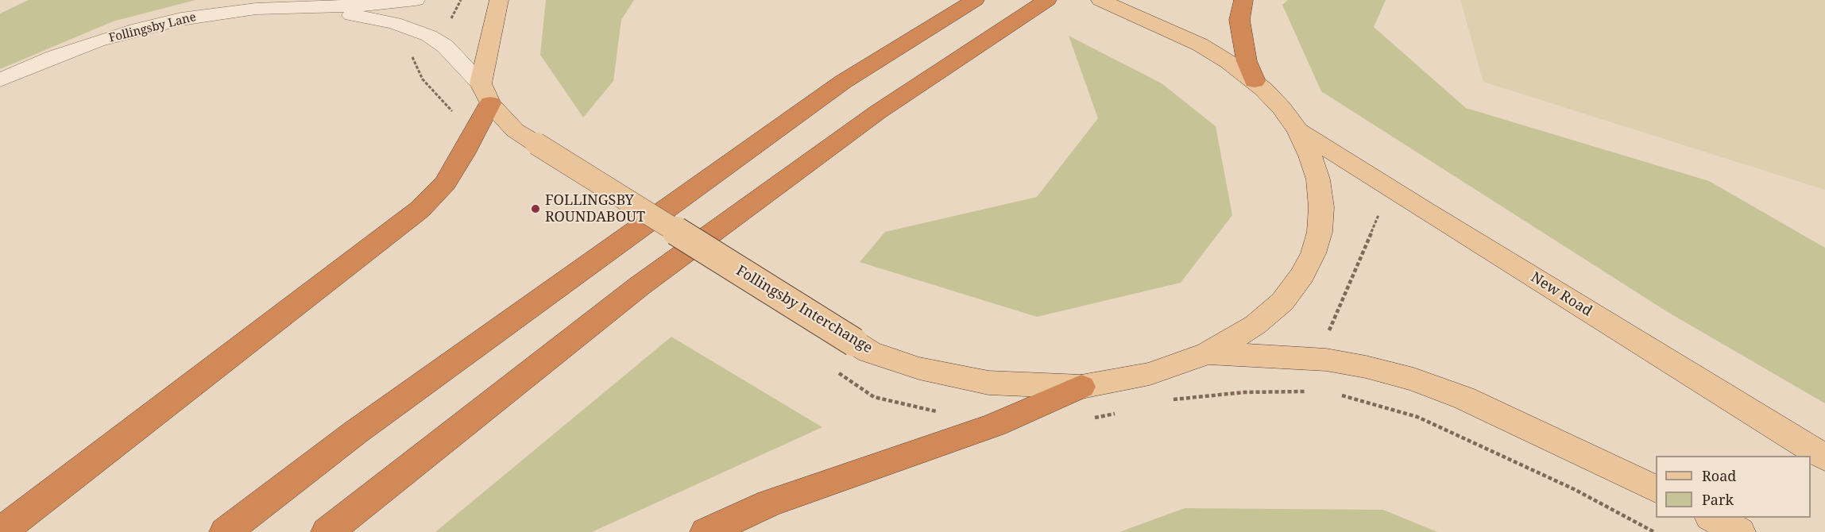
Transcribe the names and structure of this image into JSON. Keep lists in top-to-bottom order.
{
  "streets": {
    "main road": ["New Road", "Follingsby Interchange"],
    "street": ["Follingsby Lane"]
  },
  "crossings": [
    ["Follingsby Lane", "Follingsby Interchange"],
    ["New Road", "Follingsby Interchange"]
  ],
  "places": ["FOLLINGSBY ROUNDABOUT"],
  "legend": ["Road", "Park"]
}
